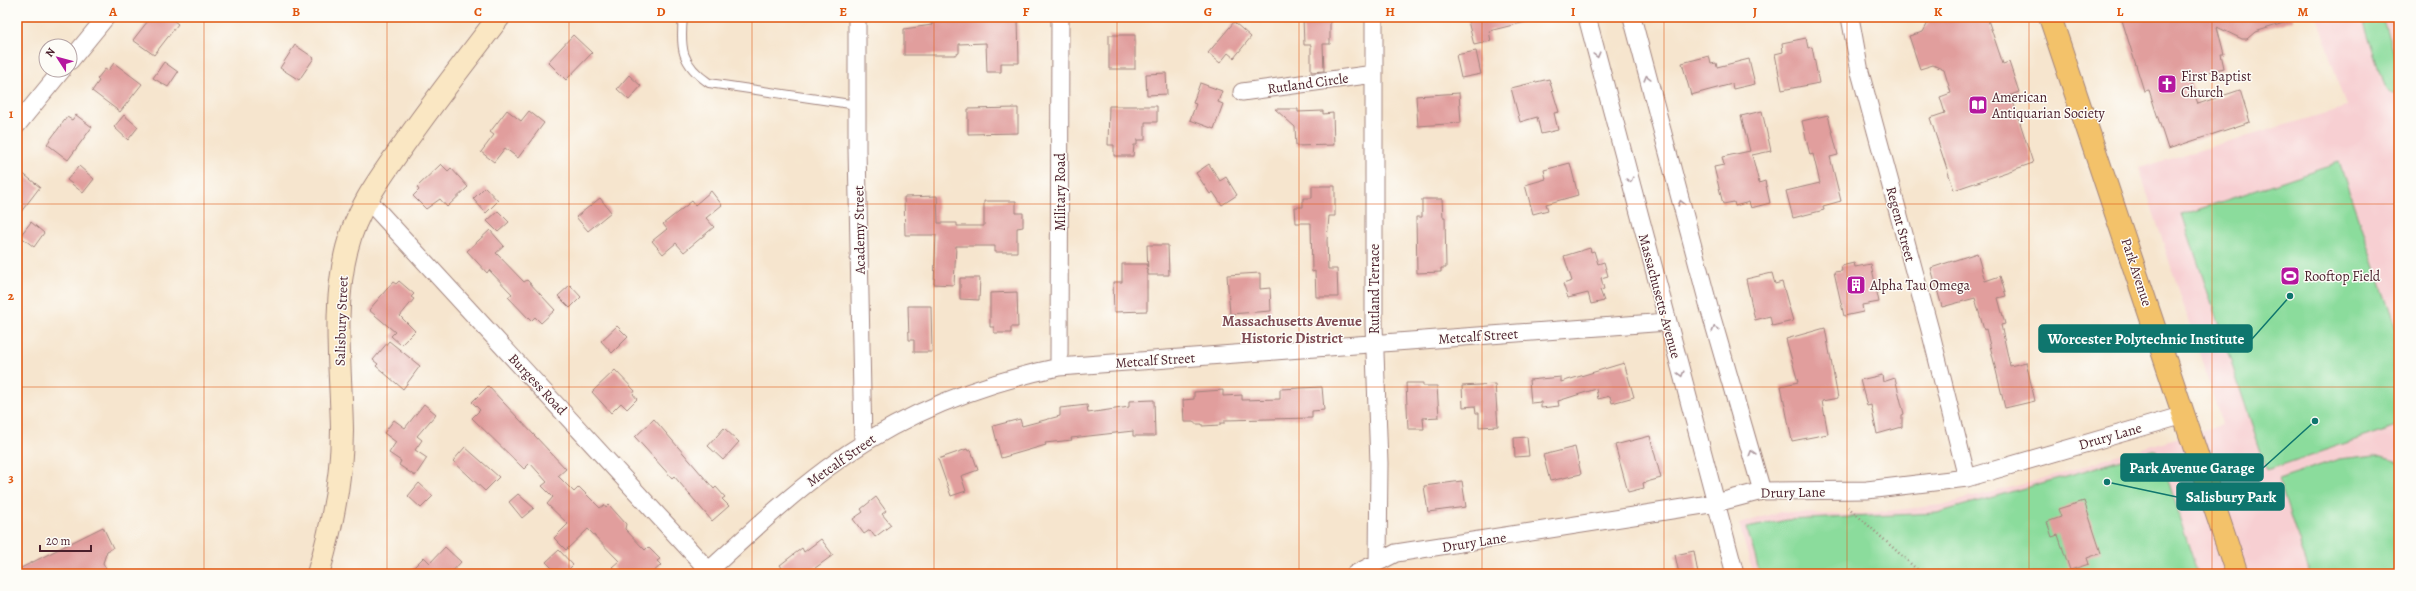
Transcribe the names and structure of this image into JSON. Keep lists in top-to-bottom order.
{
  "streets": {
    "main road": ["Park Avenue", "Salisbury Street"],
    "street": [
      "Rutland Circle",
      "Military Road",
      "Regent Street",
      "Academy Street",
      "Rutland Terrace",
      "Massachusetts Avenue",
      "Metcalf Street",
      "Burgess Road",
      "Drury Lane"
    ]
  },
  "crossings": [
    ["Rutland Circle", "Rutland Terrace"],
    ["Military Road", "Metcalf Street"],
    ["Regent Street", "Drury Lane"],
    ["Academy Street", "Metcalf Street"],
    ["Park Avenue", "Drury Lane"],
    ["Rutland Terrace", "Metcalf Street"],
    ["Rutland Terrace", "Drury Lane"],
    ["Massachusetts Avenue", "Metcalf Street"],
    ["Massachusetts Avenue", "Drury Lane"],
    ["Salisbury Street", "Burgess Road"],
    ["Metcalf Street", "Burgess Road"]
  ],
  "districts": ["Massachusetts Avenue Historic District"],
  "places": {
    "church": ["First Baptist Church"],
    "library": ["American Antiquarian Society"],
    "sports": ["Rooftop Field"],
    "building": ["Alpha Tau Omega"],
    "other": ["Worcester Polytechnic Institute", "Park Avenue Garage", "Salisbury Park"]
  },
  "scale_bar": "20 m",
  "north": "top left",
  "grid": {
    "columns": [
      "A",
      "B",
      "C",
      "D",
      "E",
      "F",
      "G",
      "H",
      "I",
      "J",
      "K",
      "L",
      "M"
    ],
    "rows": ["1", "2", "3"]
  }
}
